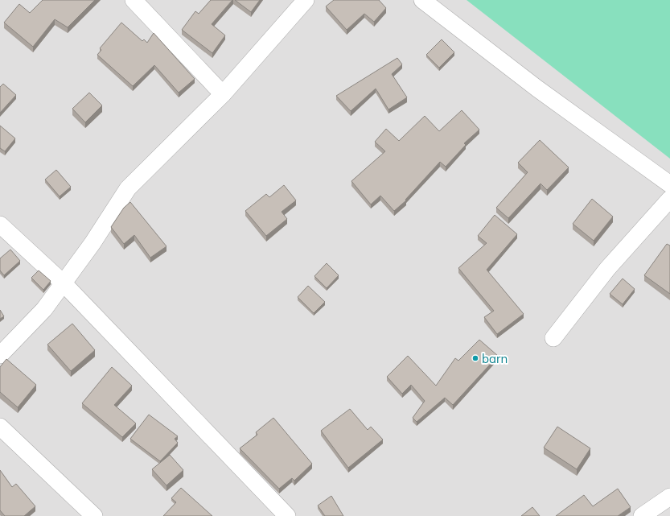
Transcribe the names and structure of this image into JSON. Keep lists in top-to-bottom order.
{
  "places": ["barn"]
}
